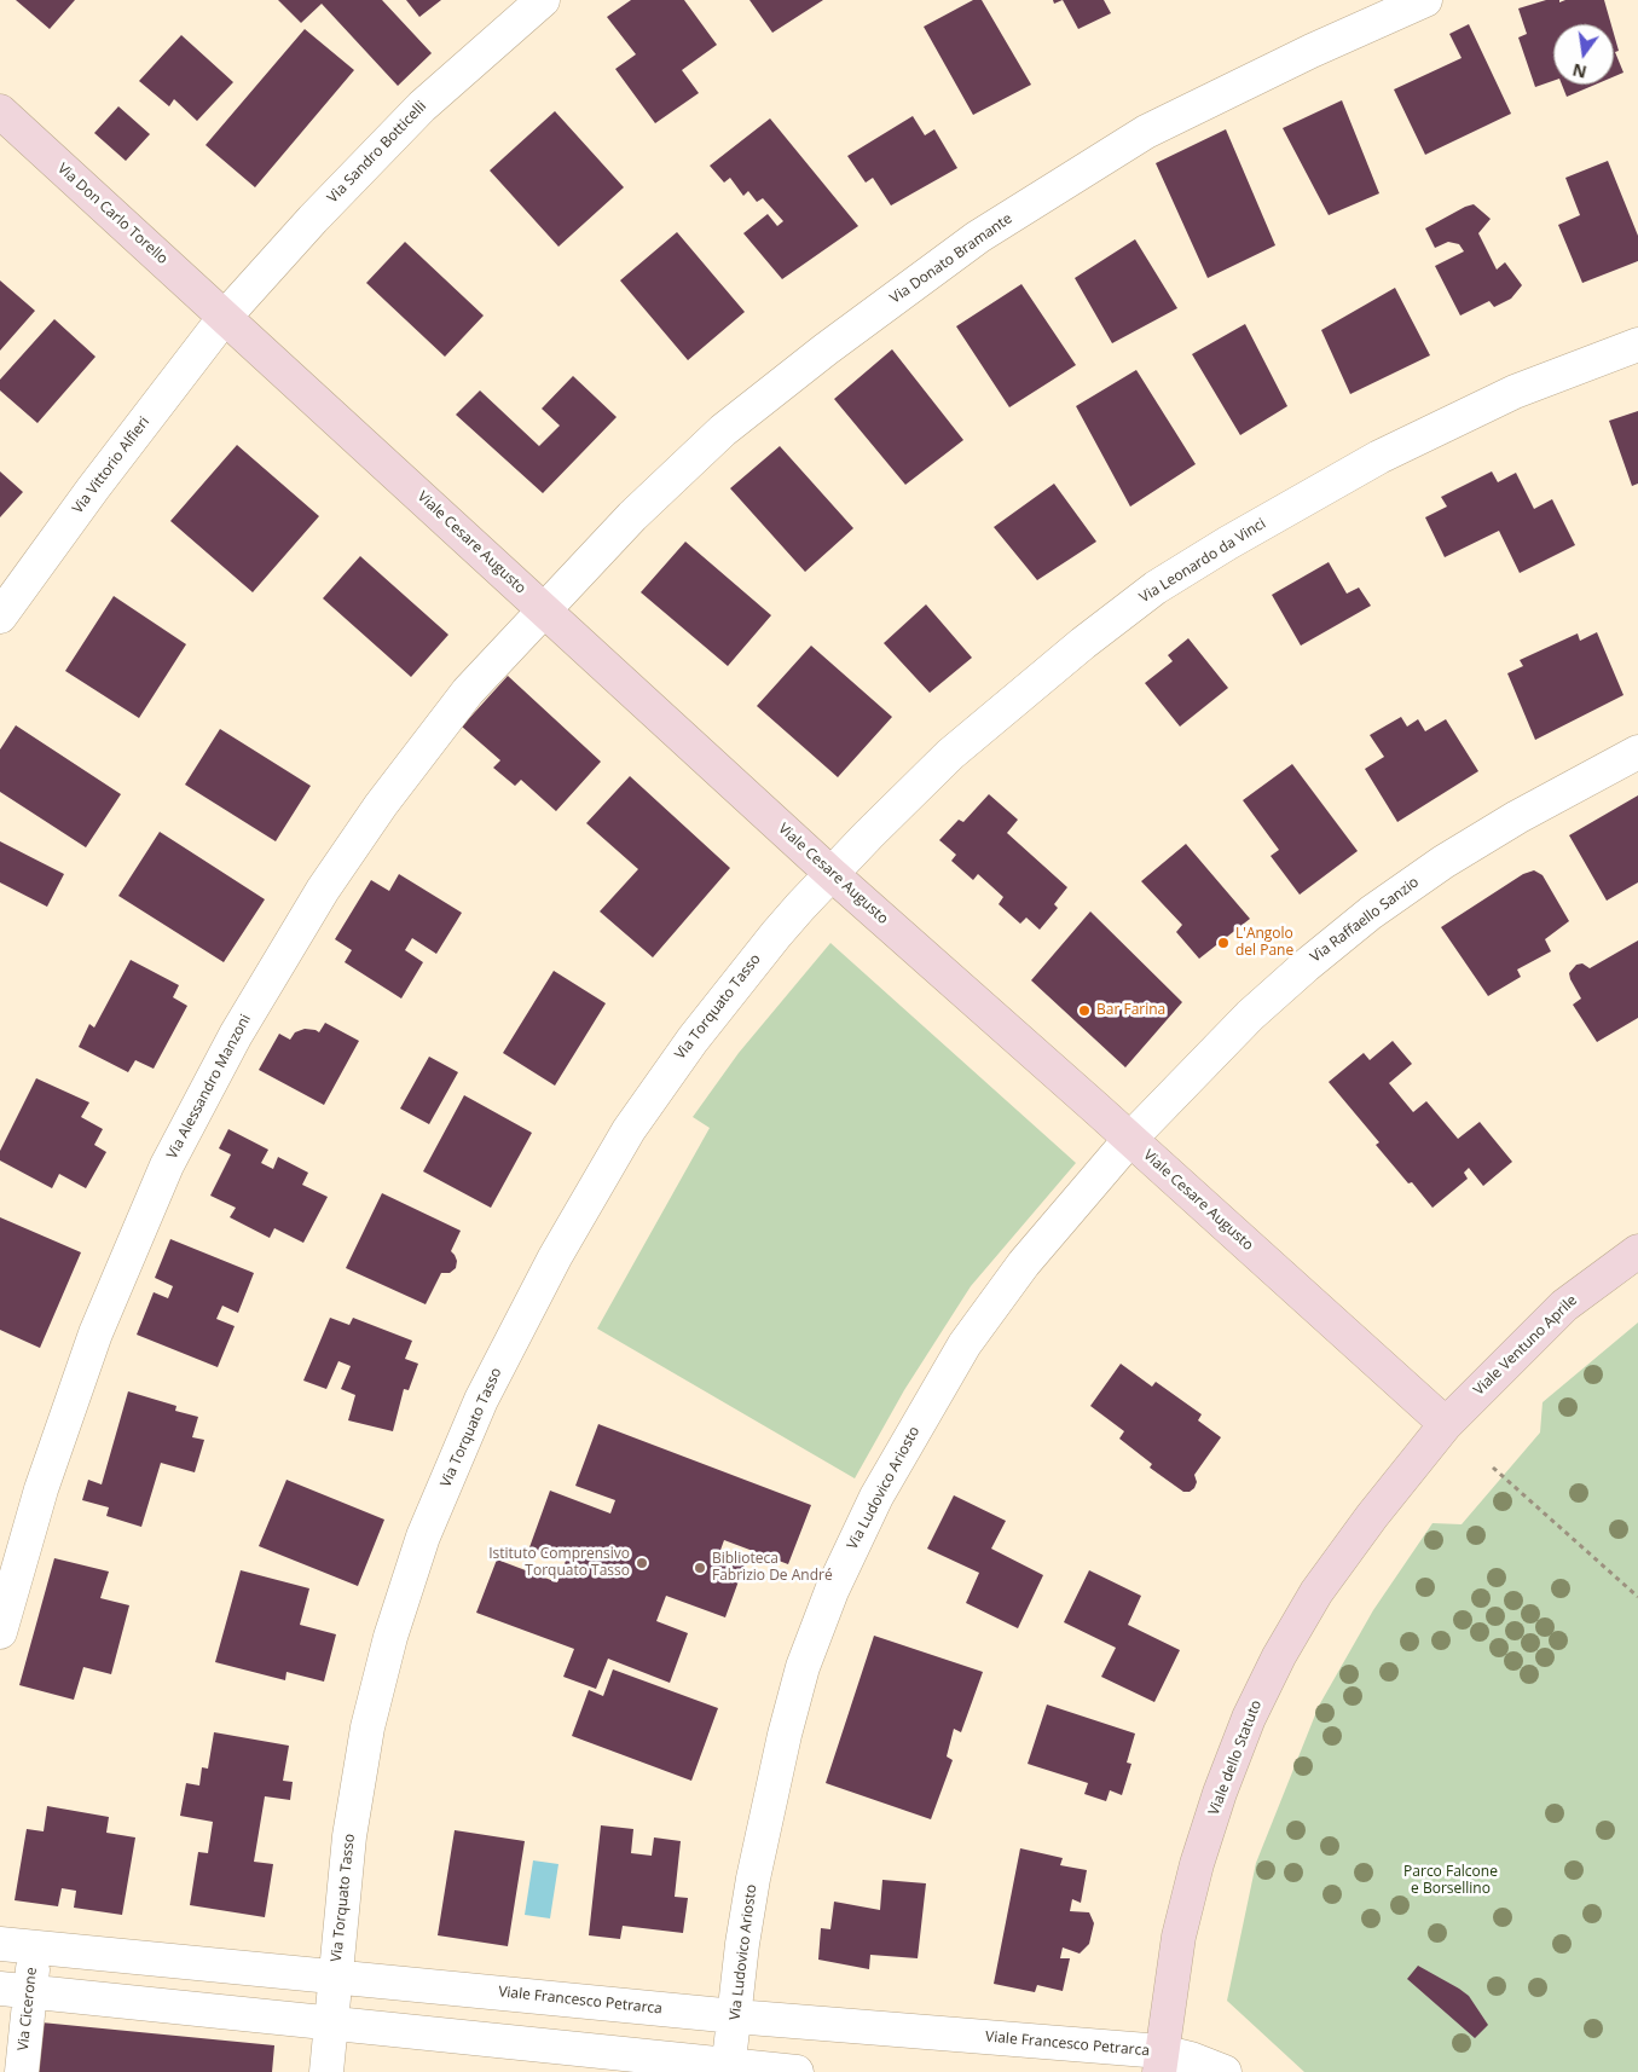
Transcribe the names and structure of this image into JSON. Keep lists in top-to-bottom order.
{
  "streets": {
    "main road": [
      "Via Don Carlo Torello",
      "Viale Cesare Augusto",
      "Viale Ventuno Aprile",
      "Viale dello Statuto"
    ],
    "street": [
      "Via Sandro Botticelli",
      "Via Donato Bramante",
      "Via Vittorio Alfieri",
      "Via Leonardo da Vinci",
      "Via Raffaello Sanzio",
      "Via Torquato Tasso",
      "Via Alessandro Manzoni",
      "Via Ludovico Ariosto",
      "Viale Francesco Petrarca",
      "Via Cicerone"
    ]
  },
  "crossings": [
    ["Via Sandro Botticelli", "Via Don Carlo Torello"],
    ["Via Sandro Botticelli", "Via Vittorio Alfieri"],
    ["Via Sandro Botticelli", "Viale Cesare Augusto"],
    ["Via Don Carlo Torello", "Via Vittorio Alfieri"],
    ["Via Don Carlo Torello", "Viale Cesare Augusto"],
    ["Via Donato Bramante", "Viale Cesare Augusto"],
    ["Via Donato Bramante", "Via Alessandro Manzoni"],
    ["Via Vittorio Alfieri", "Viale Cesare Augusto"],
    ["Viale Cesare Augusto", "Via Leonardo da Vinci"],
    ["Viale Cesare Augusto", "Via Raffaello Sanzio"],
    ["Viale Cesare Augusto", "Via Torquato Tasso"],
    ["Viale Cesare Augusto", "Via Alessandro Manzoni"],
    ["Viale Cesare Augusto", "Viale Ventuno Aprile"],
    ["Viale Cesare Augusto", "Via Ludovico Ariosto"],
    ["Viale Cesare Augusto", "Viale dello Statuto"],
    ["Via Leonardo da Vinci", "Via Torquato Tasso"],
    ["Via Raffaello Sanzio", "Via Ludovico Ariosto"],
    ["Via Torquato Tasso", "Viale Francesco Petrarca"],
    ["Viale Ventuno Aprile", "Viale dello Statuto"],
    ["Via Ludovico Ariosto", "Viale Francesco Petrarca"],
    ["Viale dello Statuto", "Viale Francesco Petrarca"],
    ["Viale Francesco Petrarca", "Via Cicerone"]
  ],
  "parks": ["Parco Falcone e Borsellino"],
  "places": [
    "L'Angolo del Pane",
    "Bar Farina",
    "Istituto Comprensivo Torquato Tasso",
    "Biblioteca Fabrizio De André"
  ],
  "north": "bottom"
}
